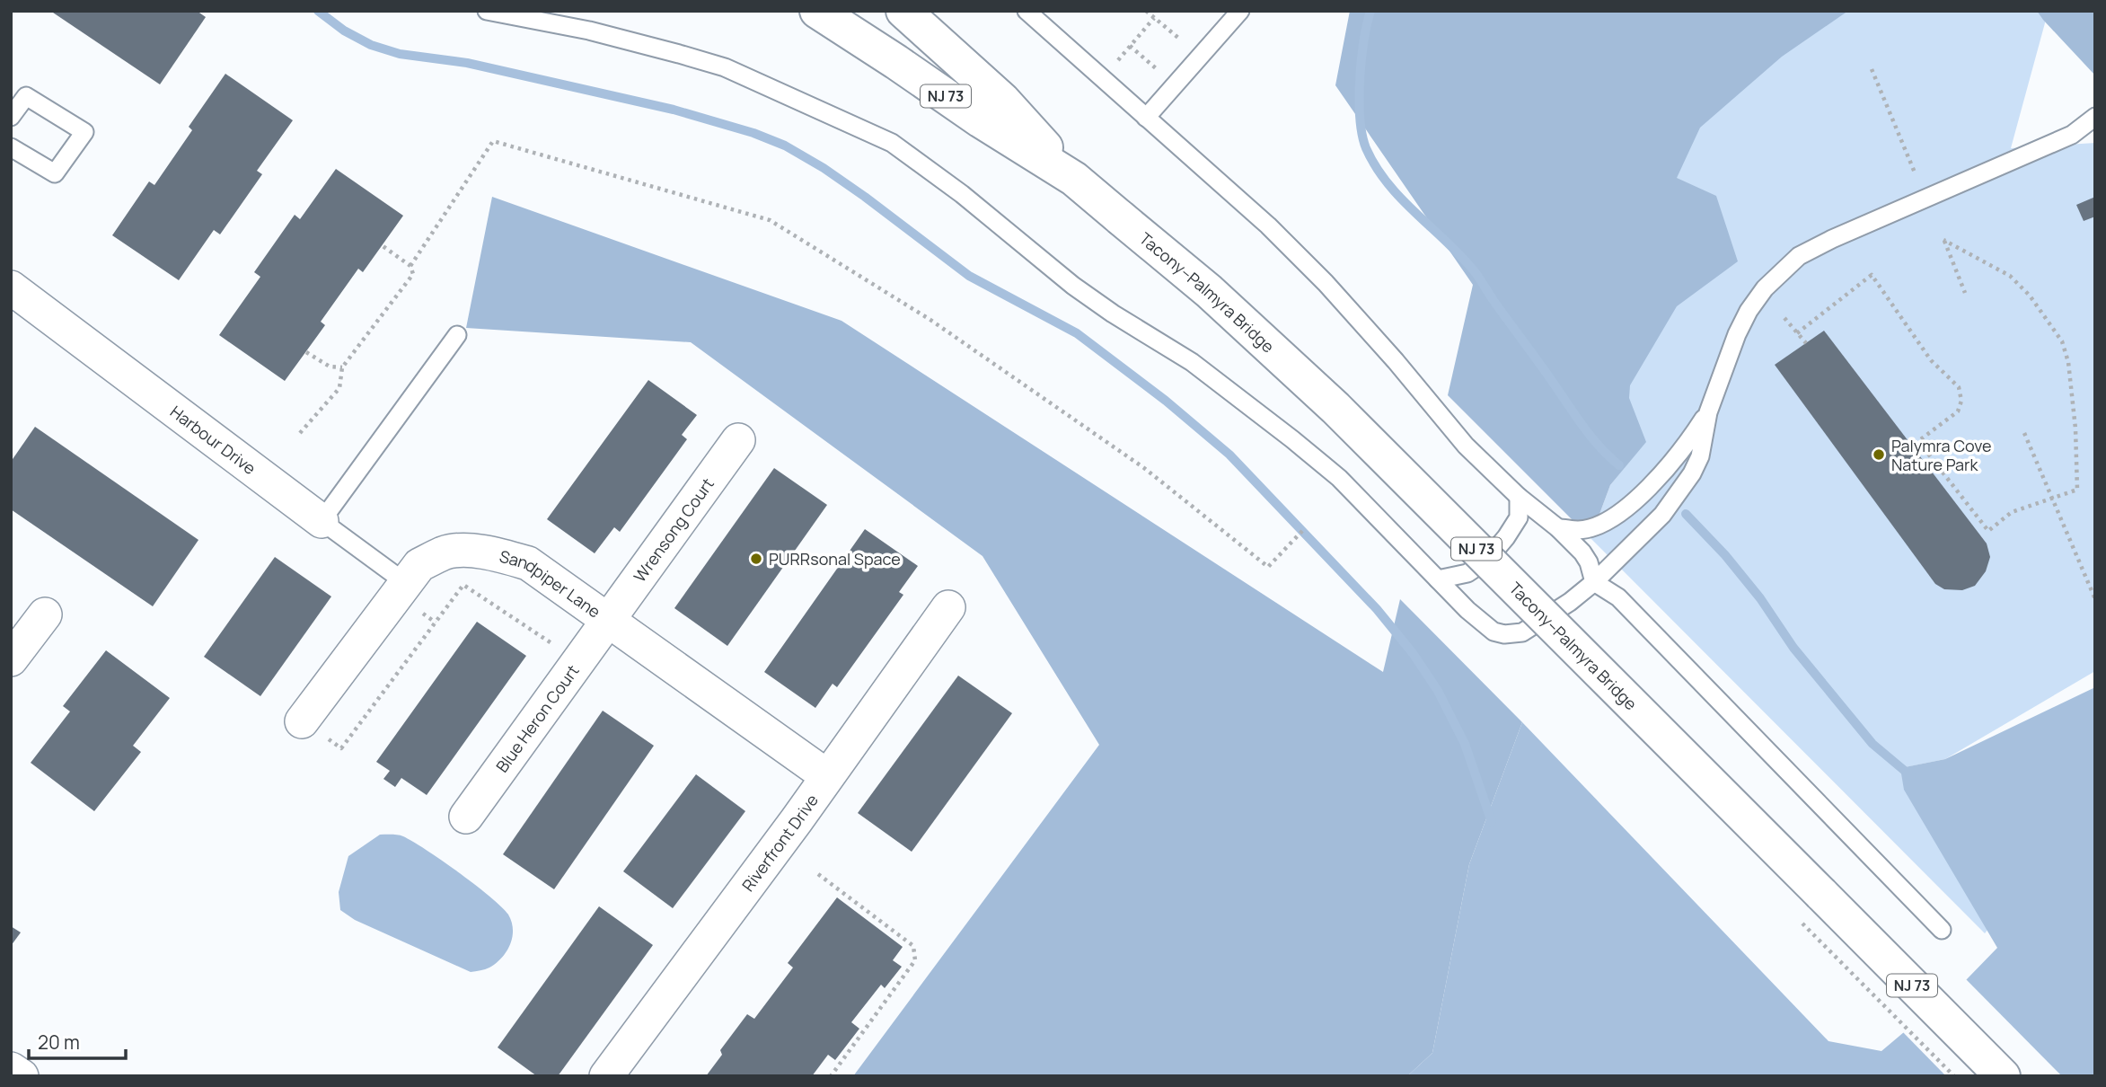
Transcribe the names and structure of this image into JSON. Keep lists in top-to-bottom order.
{
  "streets": {
    "highway": ["NJ 73", "Tacony–Palmyra Bridge"],
    "street": [
      "Harbour Drive",
      "Wrensong Court",
      "Sandpiper Lane",
      "Blue Heron Court",
      "Riverfront Drive"
    ]
  },
  "crossings": [
    ["Harbour Drive", "Sandpiper Lane"],
    ["Wrensong Court", "Sandpiper Lane"],
    ["Wrensong Court", "Blue Heron Court"],
    ["Sandpiper Lane", "Blue Heron Court"],
    ["Sandpiper Lane", "Riverfront Drive"]
  ],
  "places": ["Palymra Cove Nature Park", "PURRsonal Space"],
  "scale_bar": "20 m"
}
